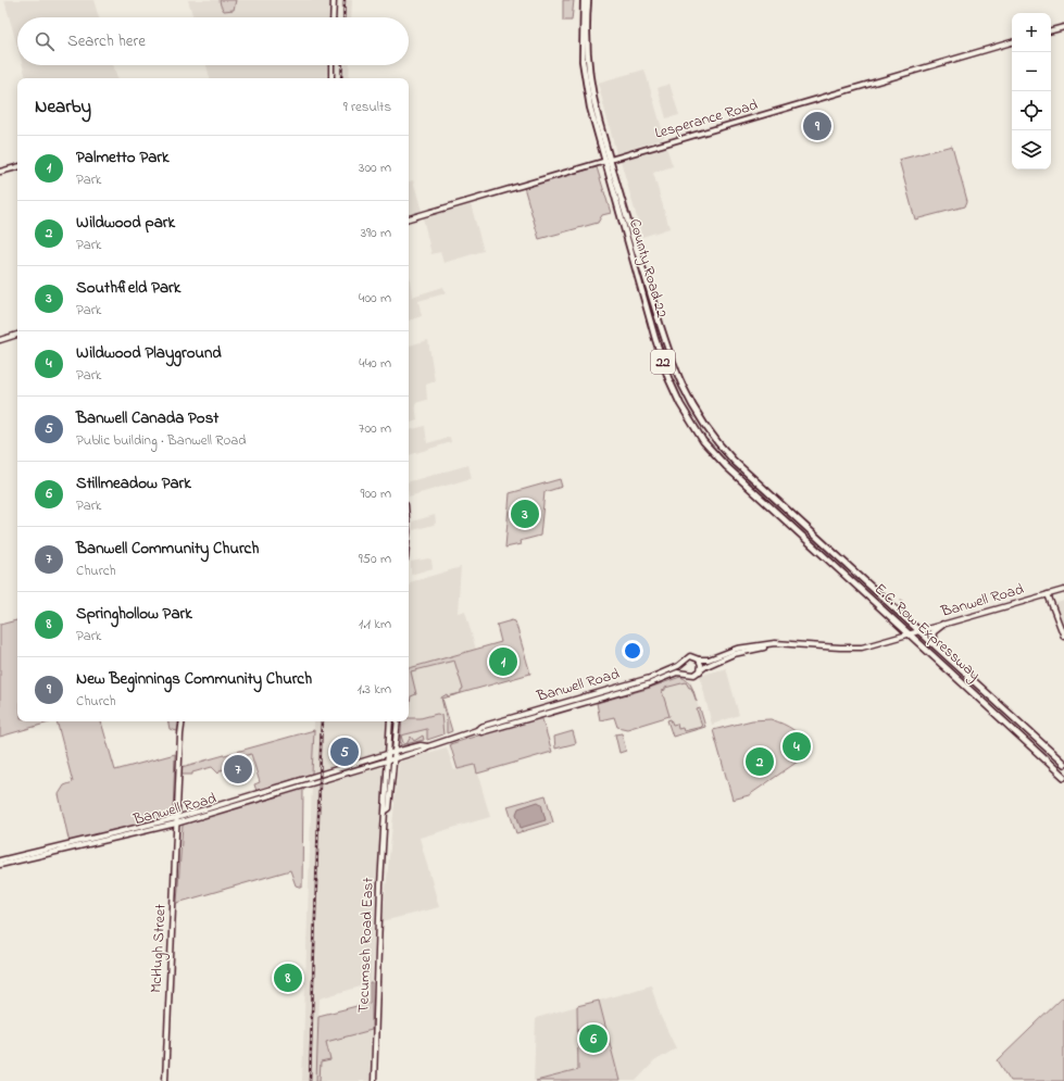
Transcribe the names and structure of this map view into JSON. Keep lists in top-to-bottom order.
{
  "streets": {
    "highway": ["E.C. Row Expressway"],
    "main road": [
      "Lesperance Road",
      "County Road 22",
      "22",
      "Banwell Road",
      "Tecumseh Road East",
      "McHugh Street"
    ]
  },
  "crossings": [
    ["Lesperance Road", "County Road 22"],
    ["County Road 22", "E.C. Row Expressway"],
    ["Banwell Road", "E.C. Row Expressway"],
    ["Banwell Road", "Tecumseh Road East"],
    ["Banwell Road", "McHugh Street"]
  ],
  "page": {
    "map_buttons": ["+", "−"],
    "search": "Search here",
    "heading": ["Nearby", "9 results"],
    "pins": [
      "9",
      "3",
      "1",
      "4",
      "5",
      "2",
      "7",
      "8",
      "6"
    ],
    "list": [
      {
        "mark": "1",
        "name": "Palmetto Park",
        "note": "Park",
        "value": "300 m"
      },
      {
        "mark": "2",
        "name": "Wildwood park",
        "note": "Park",
        "value": "390 m"
      },
      {
        "mark": "3",
        "name": "Southfield Park",
        "note": "Park",
        "value": "400 m"
      },
      {
        "mark": "4",
        "name": "Wildwood Playground",
        "note": "Park",
        "value": "440 m"
      },
      {
        "mark": "5",
        "name": "Banwell Canada Post",
        "note": "Public building · Banwell Road",
        "value": "700 m"
      },
      {
        "mark": "6",
        "name": "Stillmeadow Park",
        "note": "Park",
        "value": "900 m"
      },
      {
        "mark": "7",
        "name": "Banwell Community Church",
        "note": "Church",
        "value": "950 m"
      },
      {
        "mark": "8",
        "name": "Springhollow Park",
        "note": "Park",
        "value": "1.1 km"
      },
      {
        "mark": "9",
        "name": "New Beginnings Community Church",
        "note": "Church",
        "value": "1.3 km"
      }
    ]
  }
}
